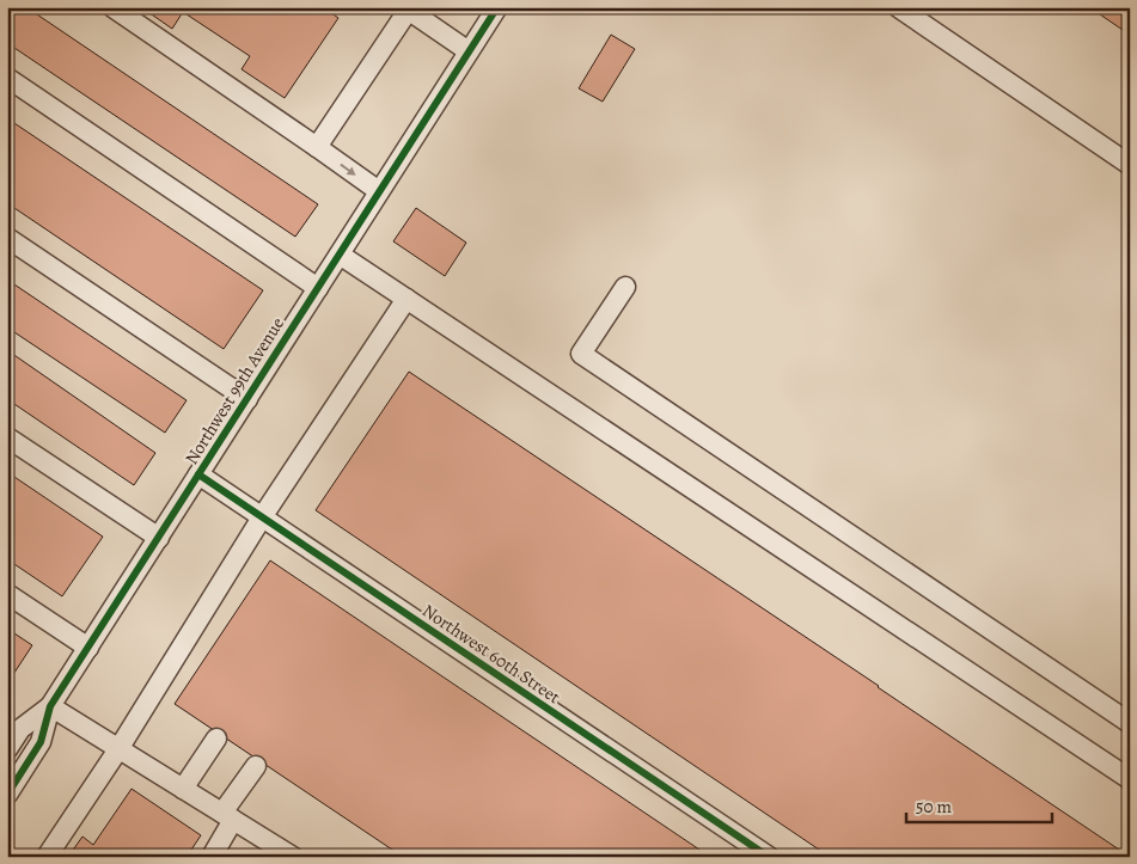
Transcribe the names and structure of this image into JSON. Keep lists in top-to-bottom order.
{
  "streets": {
    "street": ["Northwest 99th Avenue", "Northwest 60th Street"]
  },
  "crossings": [
    ["Northwest 99th Avenue", "Northwest 60th Street"]
  ],
  "scale_bar": "50 m"
}
